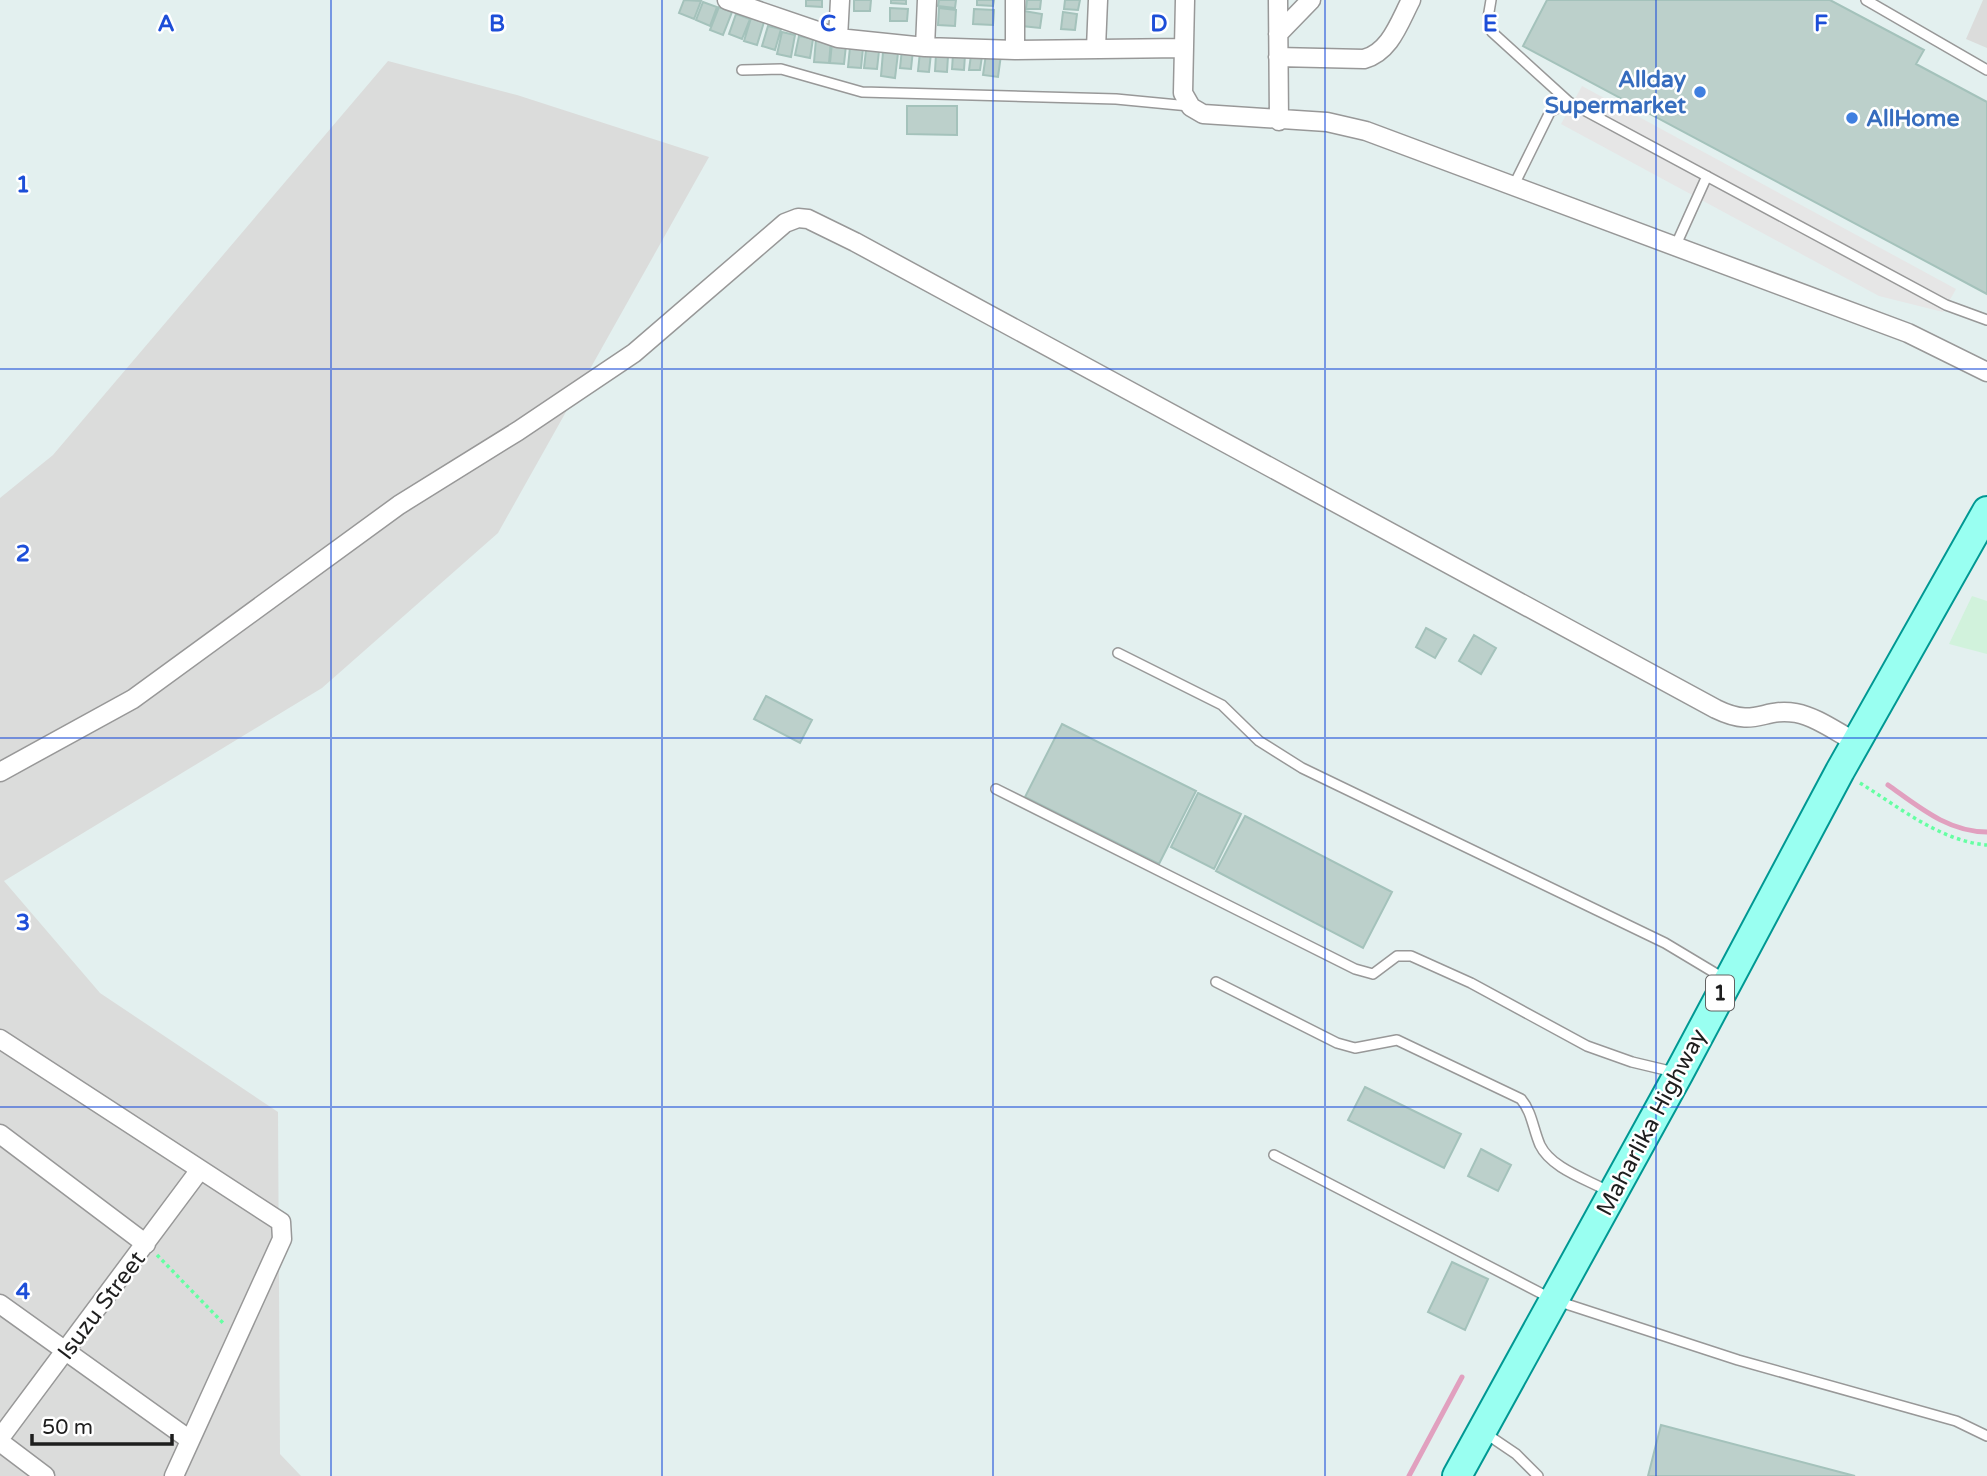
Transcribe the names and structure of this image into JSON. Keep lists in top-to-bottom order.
{
  "streets": {
    "main road": ["1", "Maharlika Highway"],
    "street": ["Isuzu Street"]
  },
  "places": ["Allday Supermarket", "AllHome"],
  "scale_bar": "50 m",
  "grid": {
    "columns": [
      "A",
      "B",
      "C",
      "D",
      "E",
      "F"
    ],
    "rows": [
      "1",
      "2",
      "3",
      "4"
    ]
  }
}
